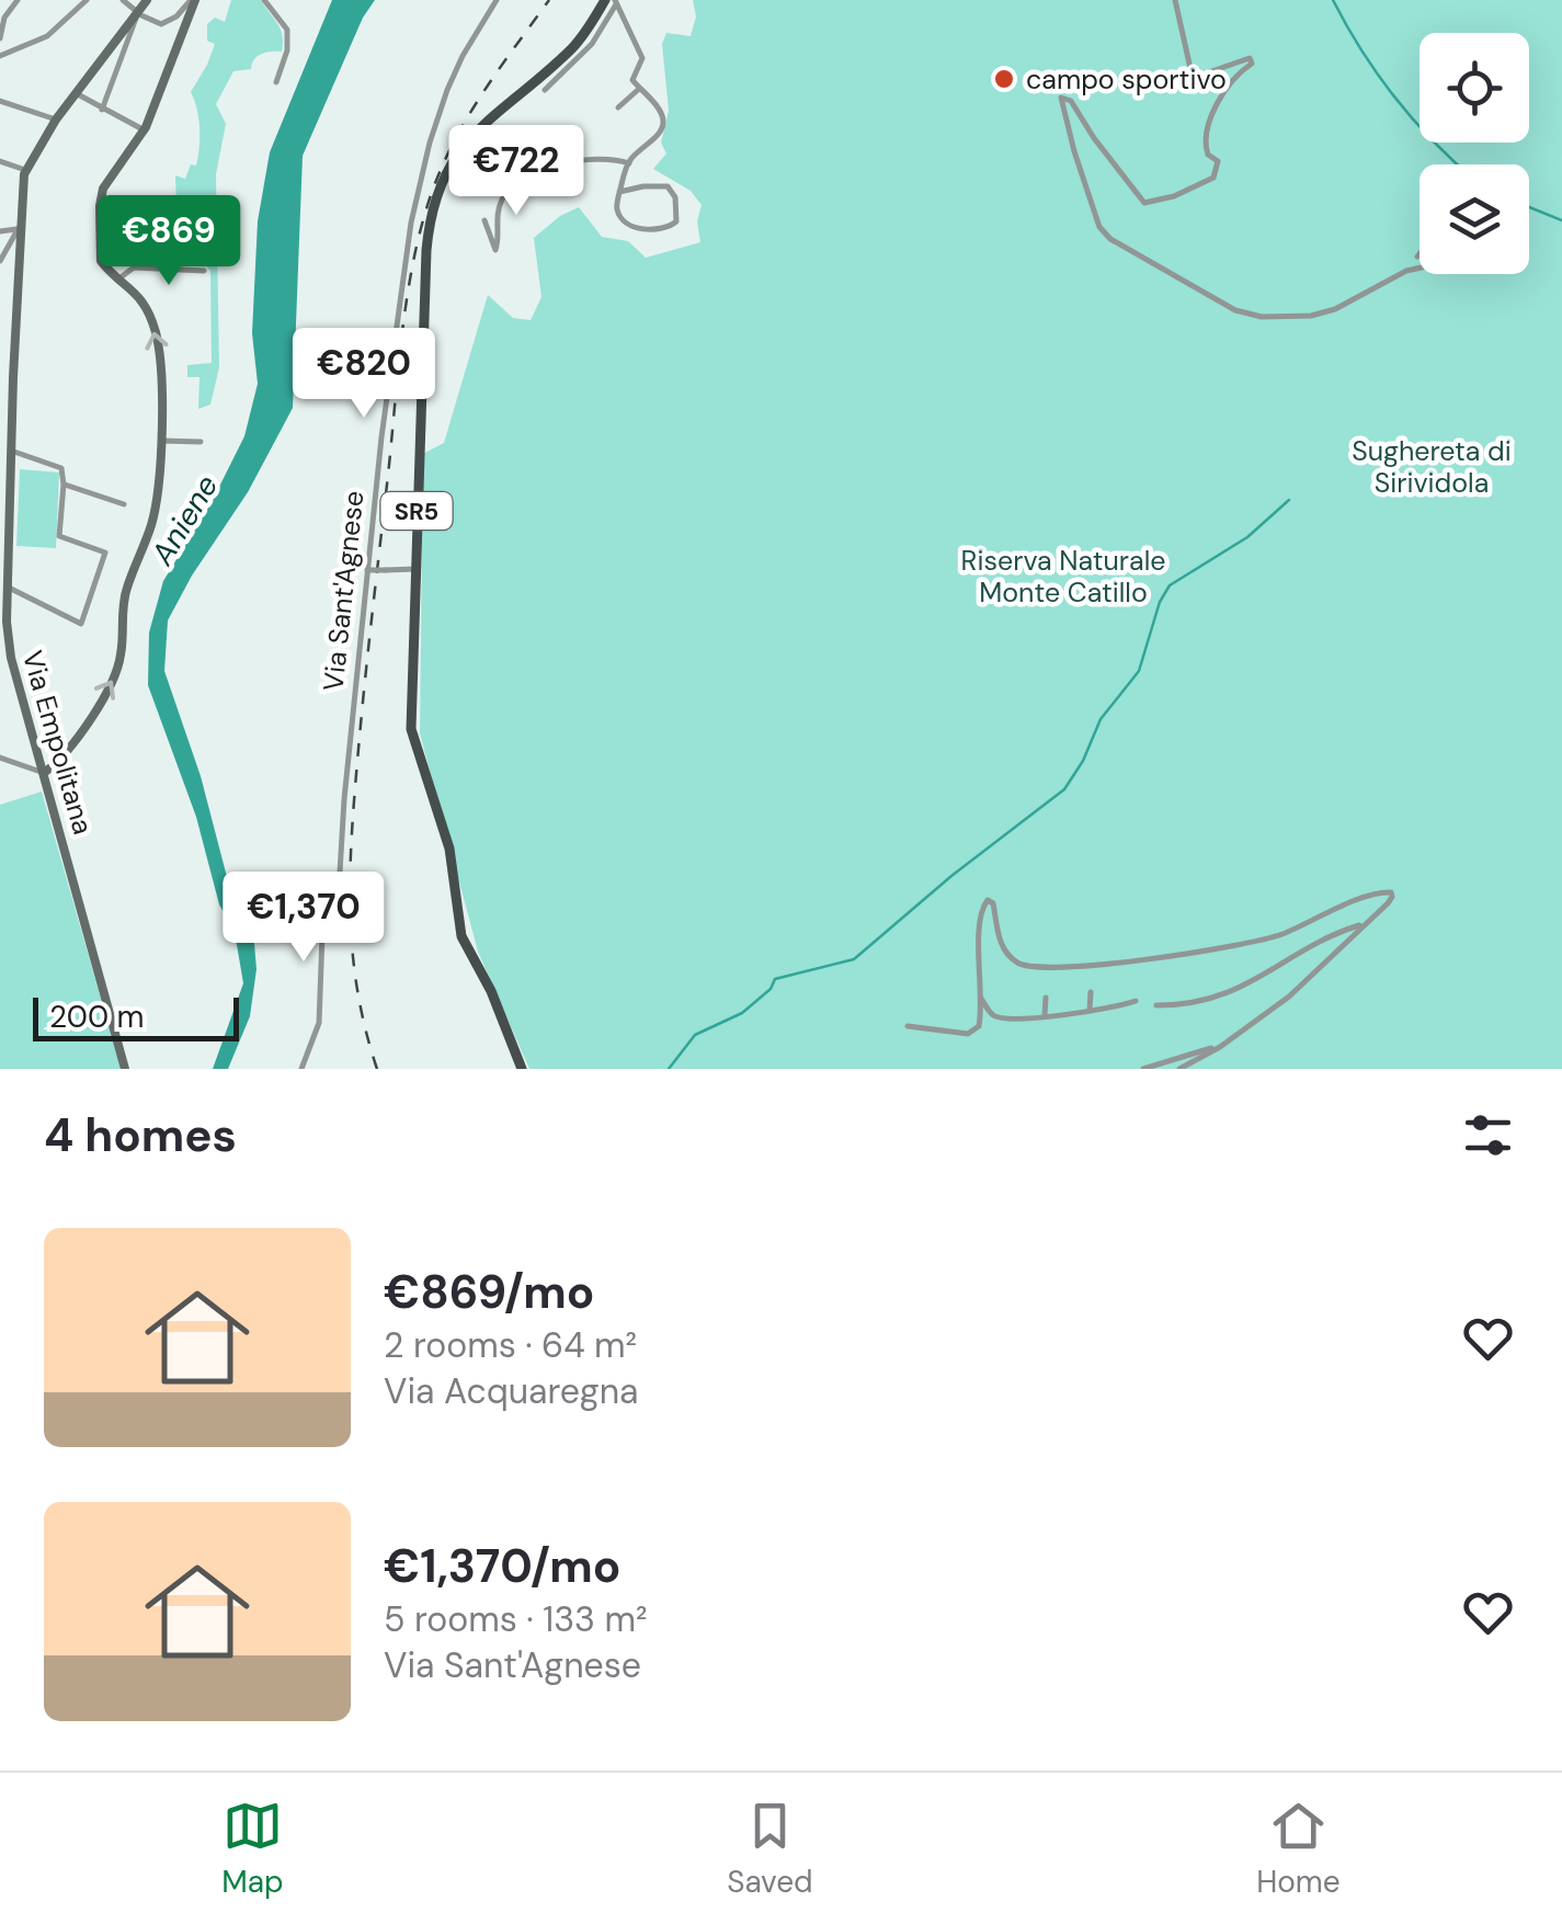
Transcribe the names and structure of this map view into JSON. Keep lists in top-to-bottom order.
{
  "streets": {
    "main road": ["SR5", "Via Empolitana"],
    "street": ["Via Sant'Agnese"]
  },
  "water": ["Aniene"],
  "parks": ["Sughereta di Sirividola", "Riserva Naturale Monte Catillo"],
  "places": ["campo sportivo"],
  "scale_bar": "200 m",
  "page": {
    "price": [
      "€722",
      "€869",
      "€820",
      "€1,370"
    ],
    "scale": "200 m",
    "heading": "4 homes",
    "list": [
      {
        "name": "€869/mo",
        "note": "2 rooms · 64 m² · Via Acquaregna"
      },
      {
        "name": "€1,370/mo",
        "note": "5 rooms · 133 m² · Via Sant'Agnese"
      }
    ],
    "tabs": ["Map", "Saved", "Home"]
  }
}
